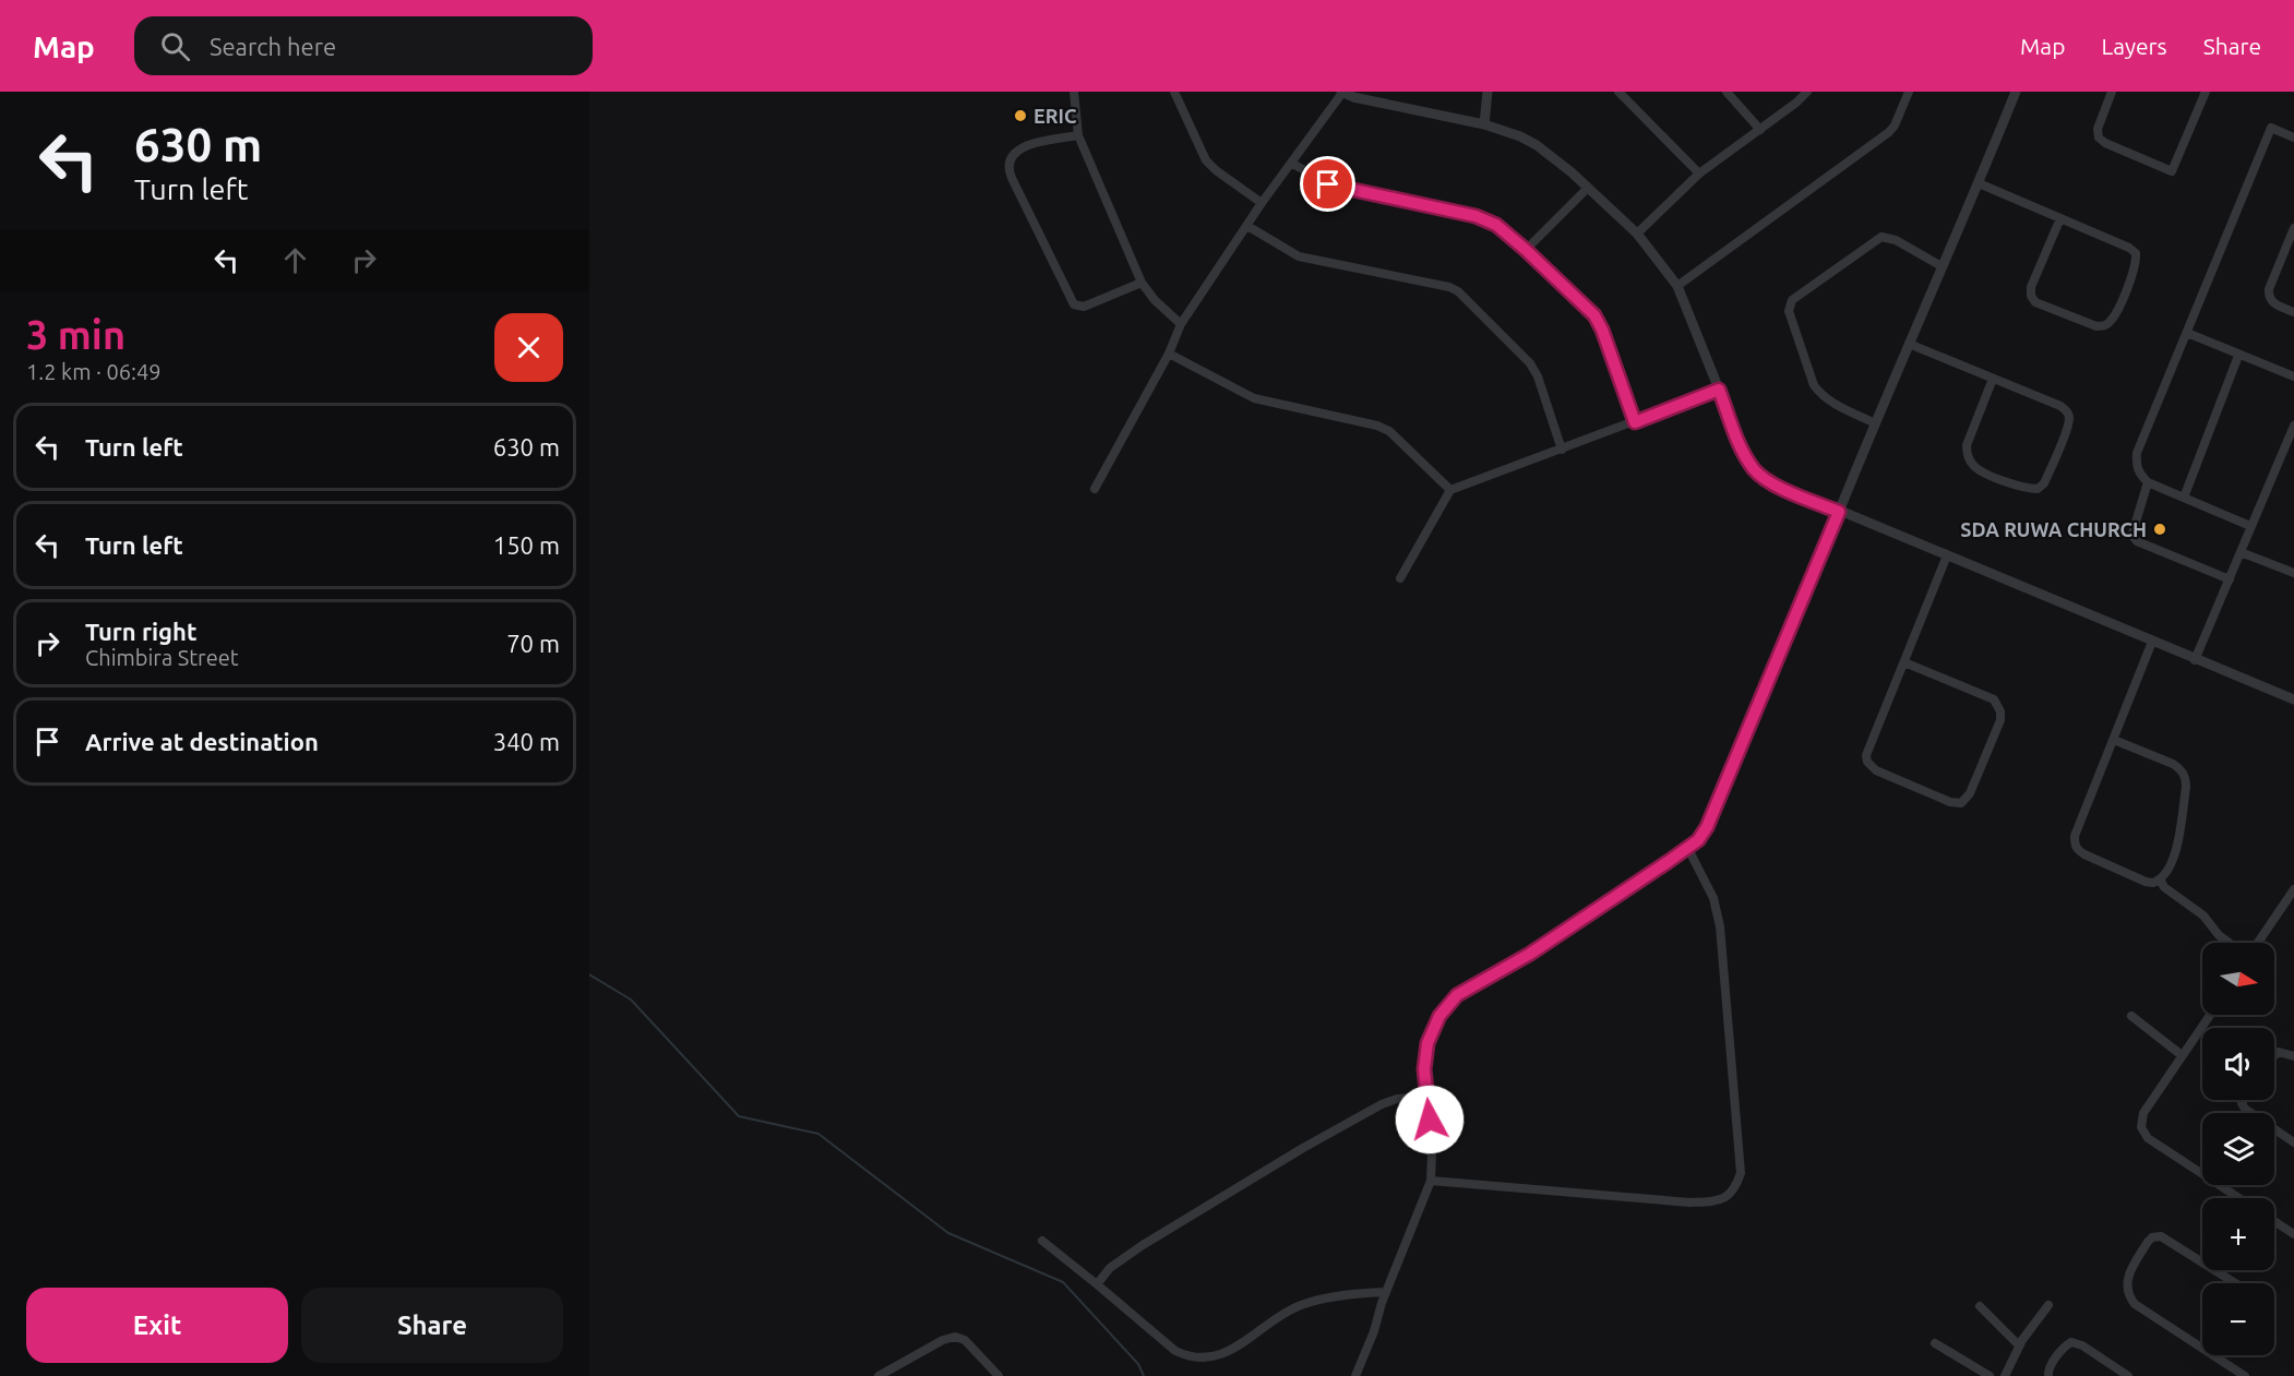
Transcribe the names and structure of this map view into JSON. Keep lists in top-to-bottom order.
{
  "places": ["ERIC", "SDA RUWA CHURCH"],
  "north": "right",
  "page": {
    "header": "Map",
    "search": "Search here",
    "nav": ["Map", "Layers", "Share"],
    "turn": ["630 m", "Turn left"],
    "heading": ["3 min", "1.2 km · 06:49"],
    "list": [
      {
        "name": "Turn left",
        "value": "630 m"
      },
      {
        "name": "Turn left",
        "value": "150 m"
      },
      {
        "name": "Turn right",
        "note": "Chimbira Street",
        "value": "70 m"
      },
      {
        "name": "Arrive at destination",
        "value": "340 m"
      }
    ],
    "map_buttons": ["+", "−"],
    "buttons": ["Exit", "Share"]
  }
}
